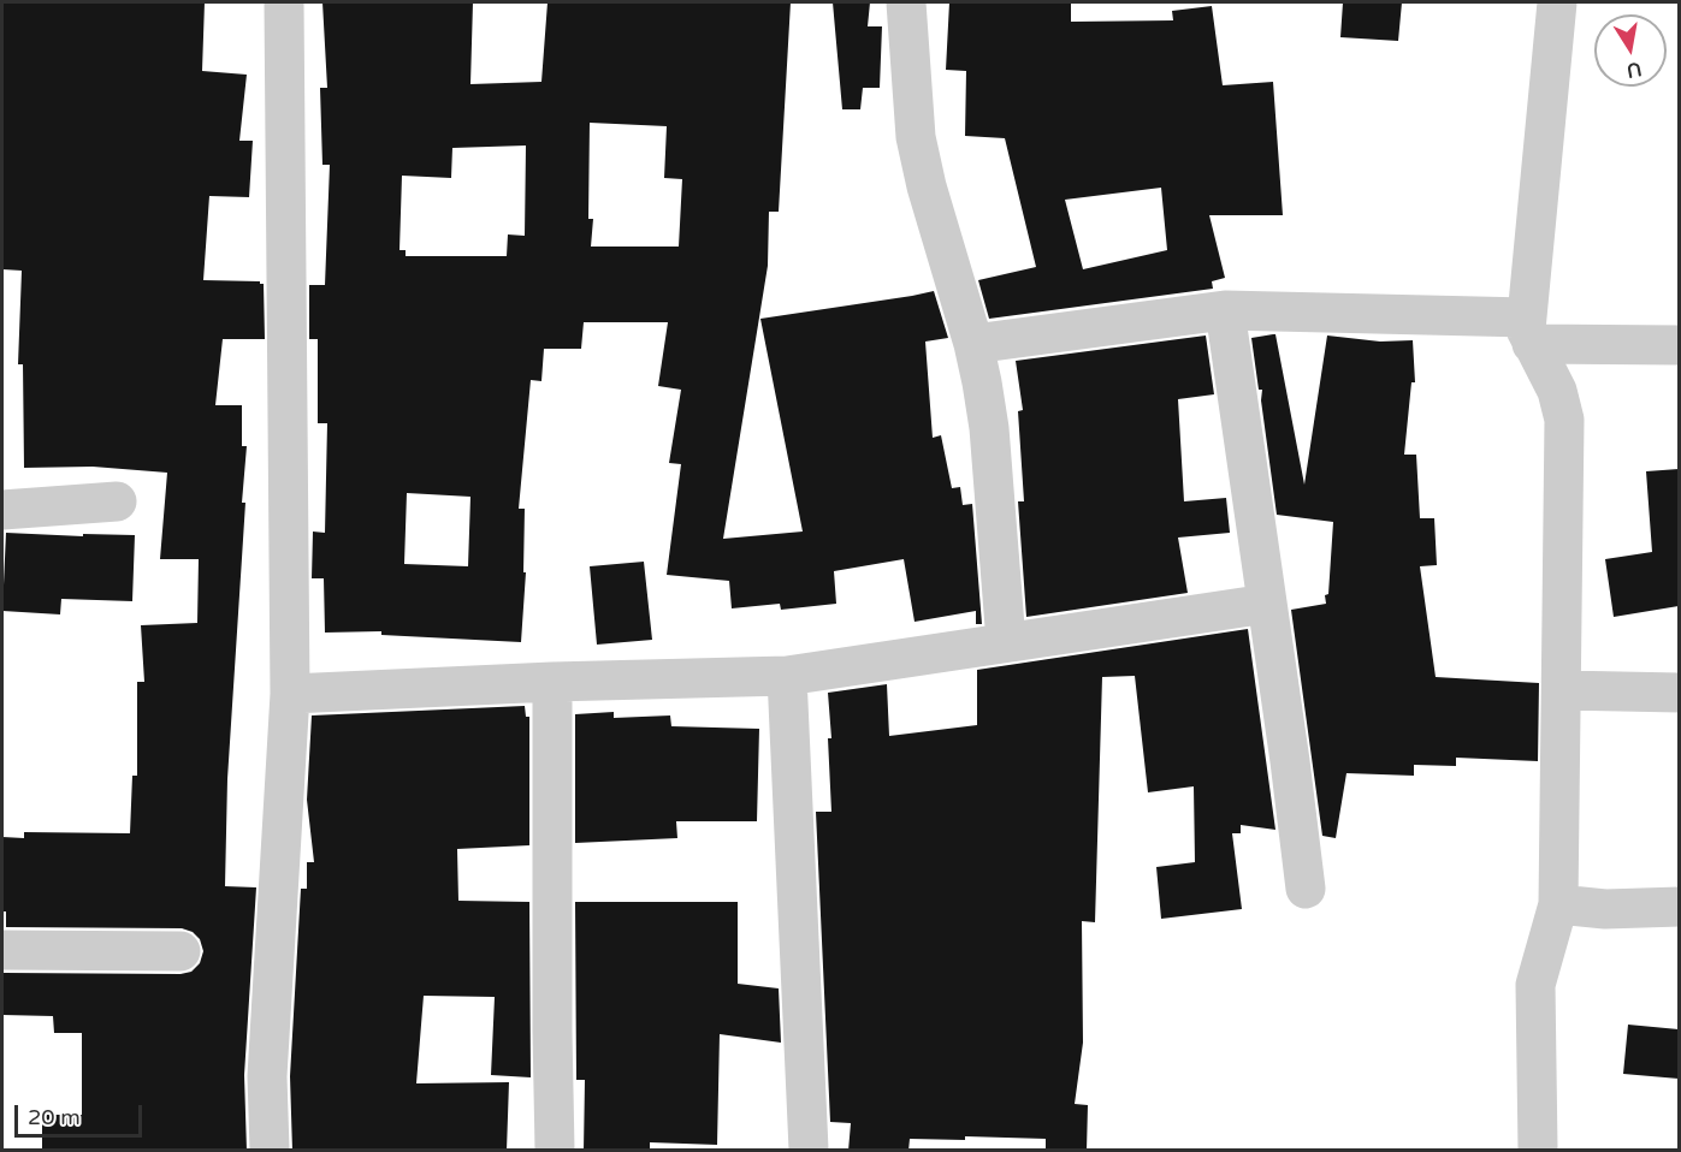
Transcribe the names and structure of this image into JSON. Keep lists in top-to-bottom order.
{
  "scale_bar": "20 m",
  "north": "bottom"
}
